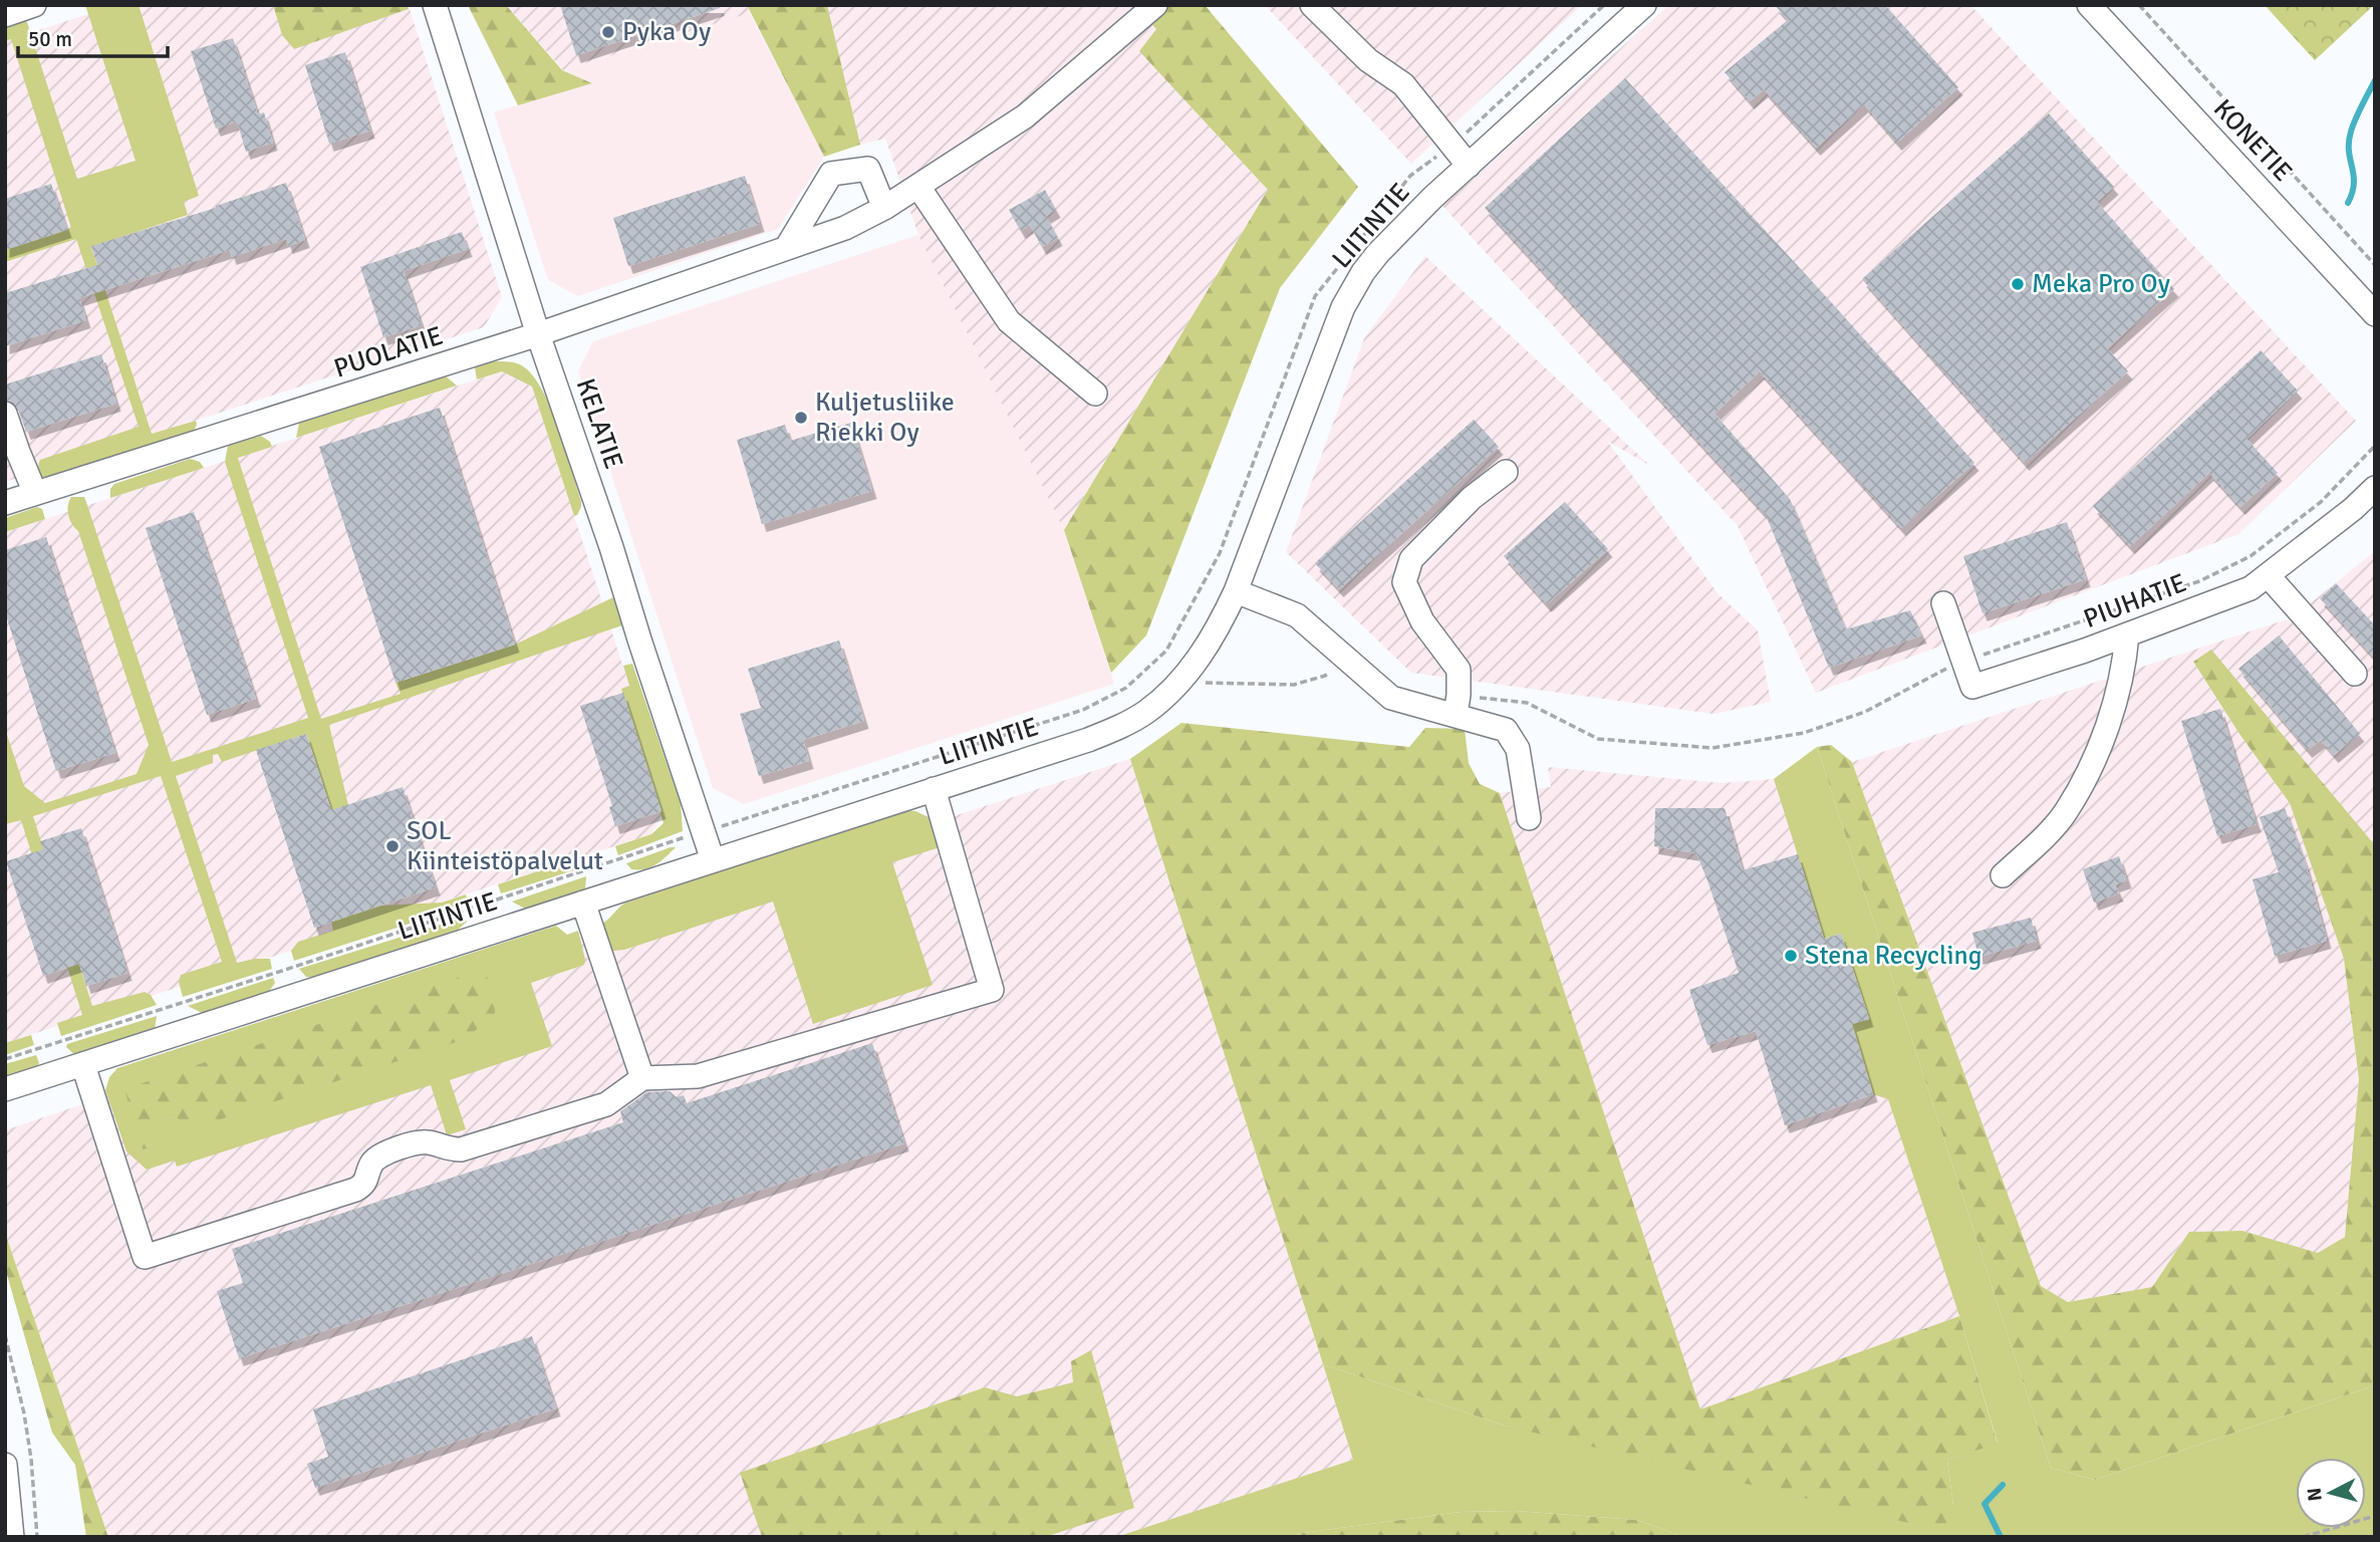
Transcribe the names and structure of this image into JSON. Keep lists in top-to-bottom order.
{
  "streets": {
    "street": [
      "KONETIE",
      "LIITINTIE",
      "PUOLATIE",
      "KELATIE",
      "PIUHATIE"
    ]
  },
  "crossings": [
    ["LIITINTIE", "KELATIE"],
    ["PUOLATIE", "KELATIE"]
  ],
  "places": [
    "Pyka Oy",
    "Meka Pro Oy",
    "Kuljetusliike Riekki Oy",
    "SOL Kiinteistöpalvelut",
    "Stena Recycling"
  ],
  "scale_bar": "50 m",
  "north": "left"
}
